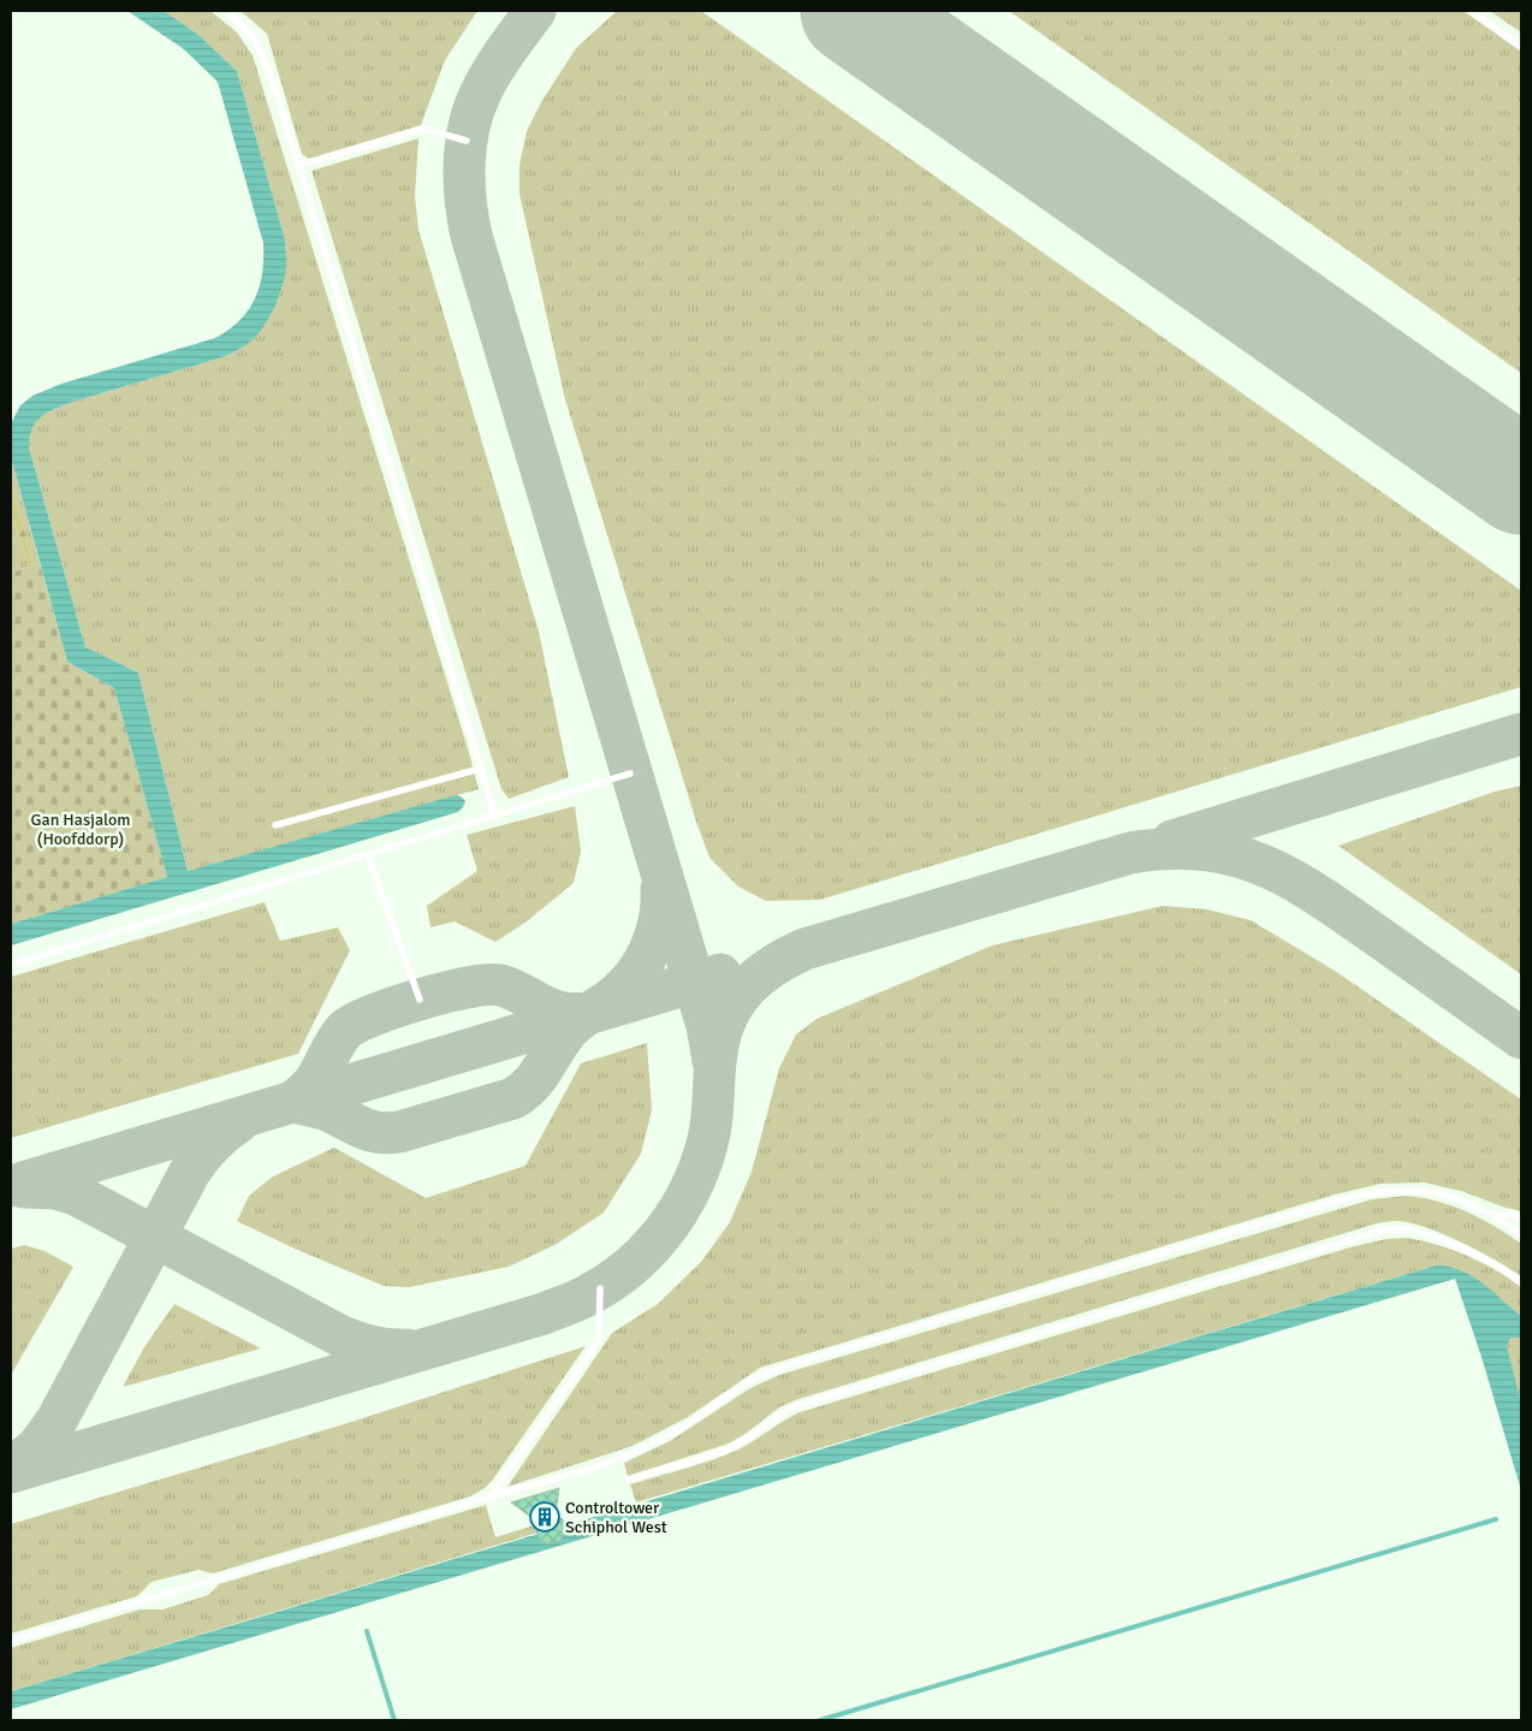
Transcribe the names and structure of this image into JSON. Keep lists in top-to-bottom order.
{
  "parks": ["Gan Hasjalom (Hoofddorp)"],
  "places": {
    "building": ["Controltower Schiphol West"]
  }
}
